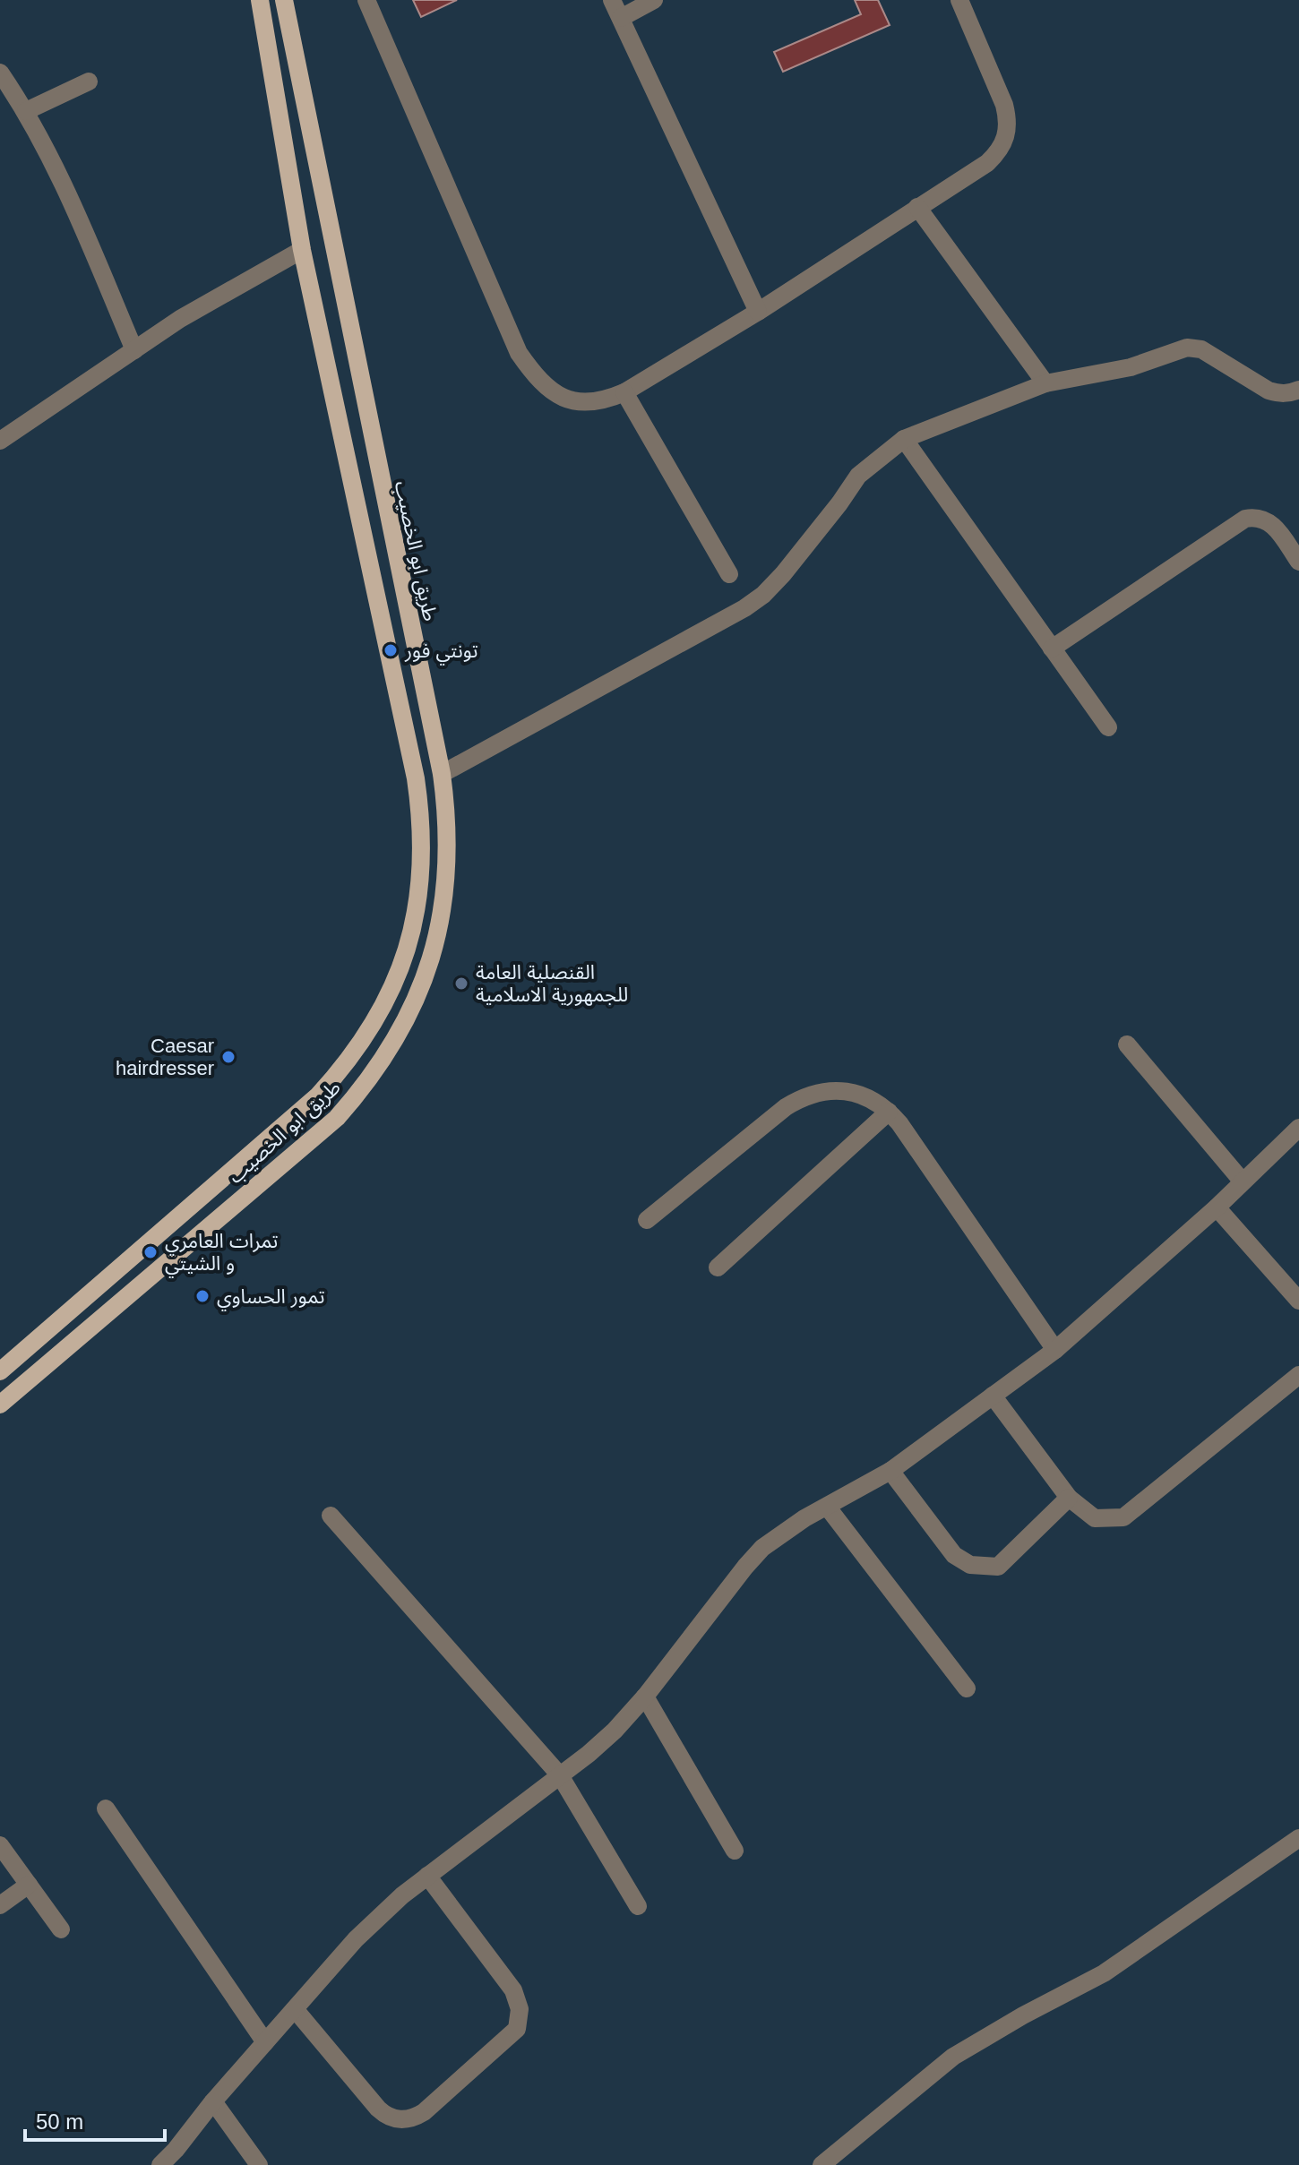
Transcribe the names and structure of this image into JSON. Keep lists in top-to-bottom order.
{
  "streets": {
    "main road": ["طريق ابو الخصيب"]
  },
  "places": [
    "تونتي فور",
    "القنصلية العامة للجمهورية الاسلامية",
    "Caesar hairdresser",
    "تمرات العامري و الشيتي",
    "تمور الحساوي"
  ],
  "scale_bar": "50 m"
}
